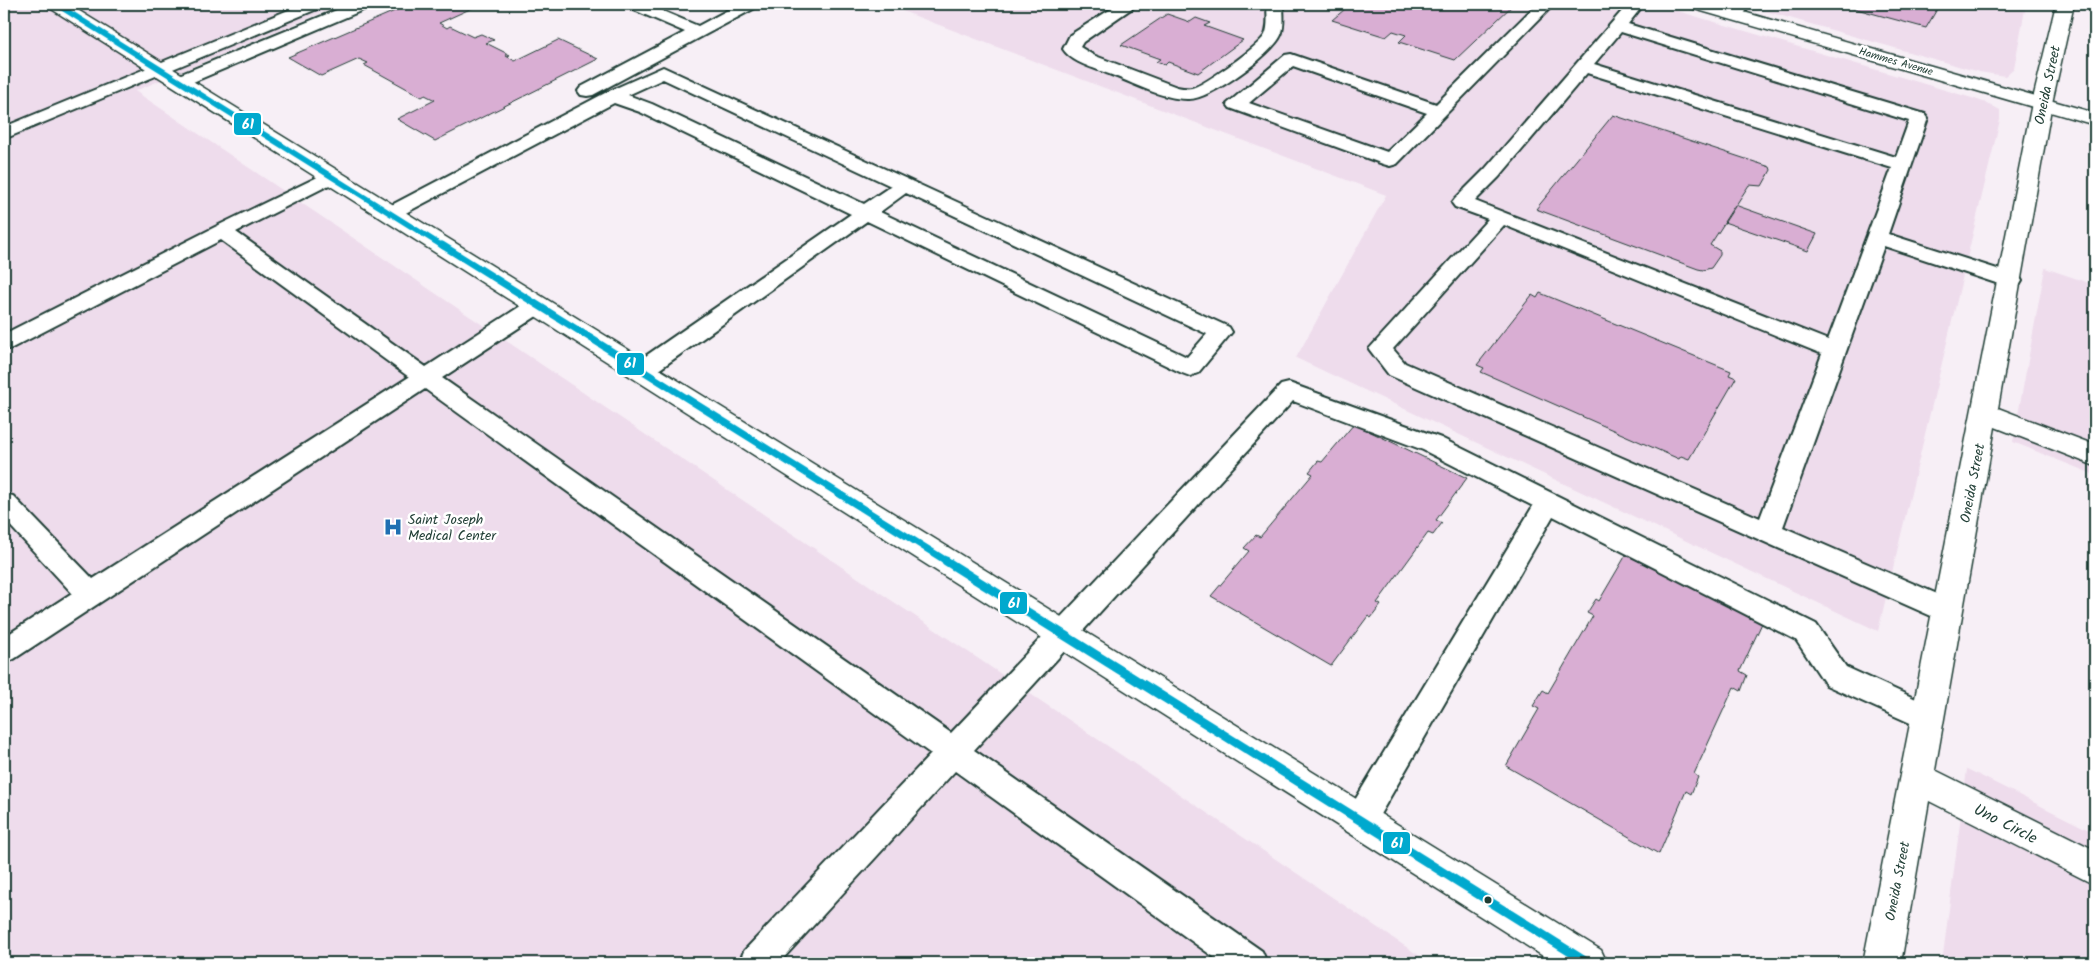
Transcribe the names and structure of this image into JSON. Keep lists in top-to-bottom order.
{
  "streets": {
    "street": ["Hammes Avenue", "Oneida Street", "Uno Circle"]
  },
  "crossings": [
    ["Hammes Avenue", "Oneida Street"],
    ["Oneida Street", "Uno Circle"]
  ],
  "places": {
    "hospital": ["Saint Joseph Medical Center"]
  },
  "lines": ["transit line 61"]
}
